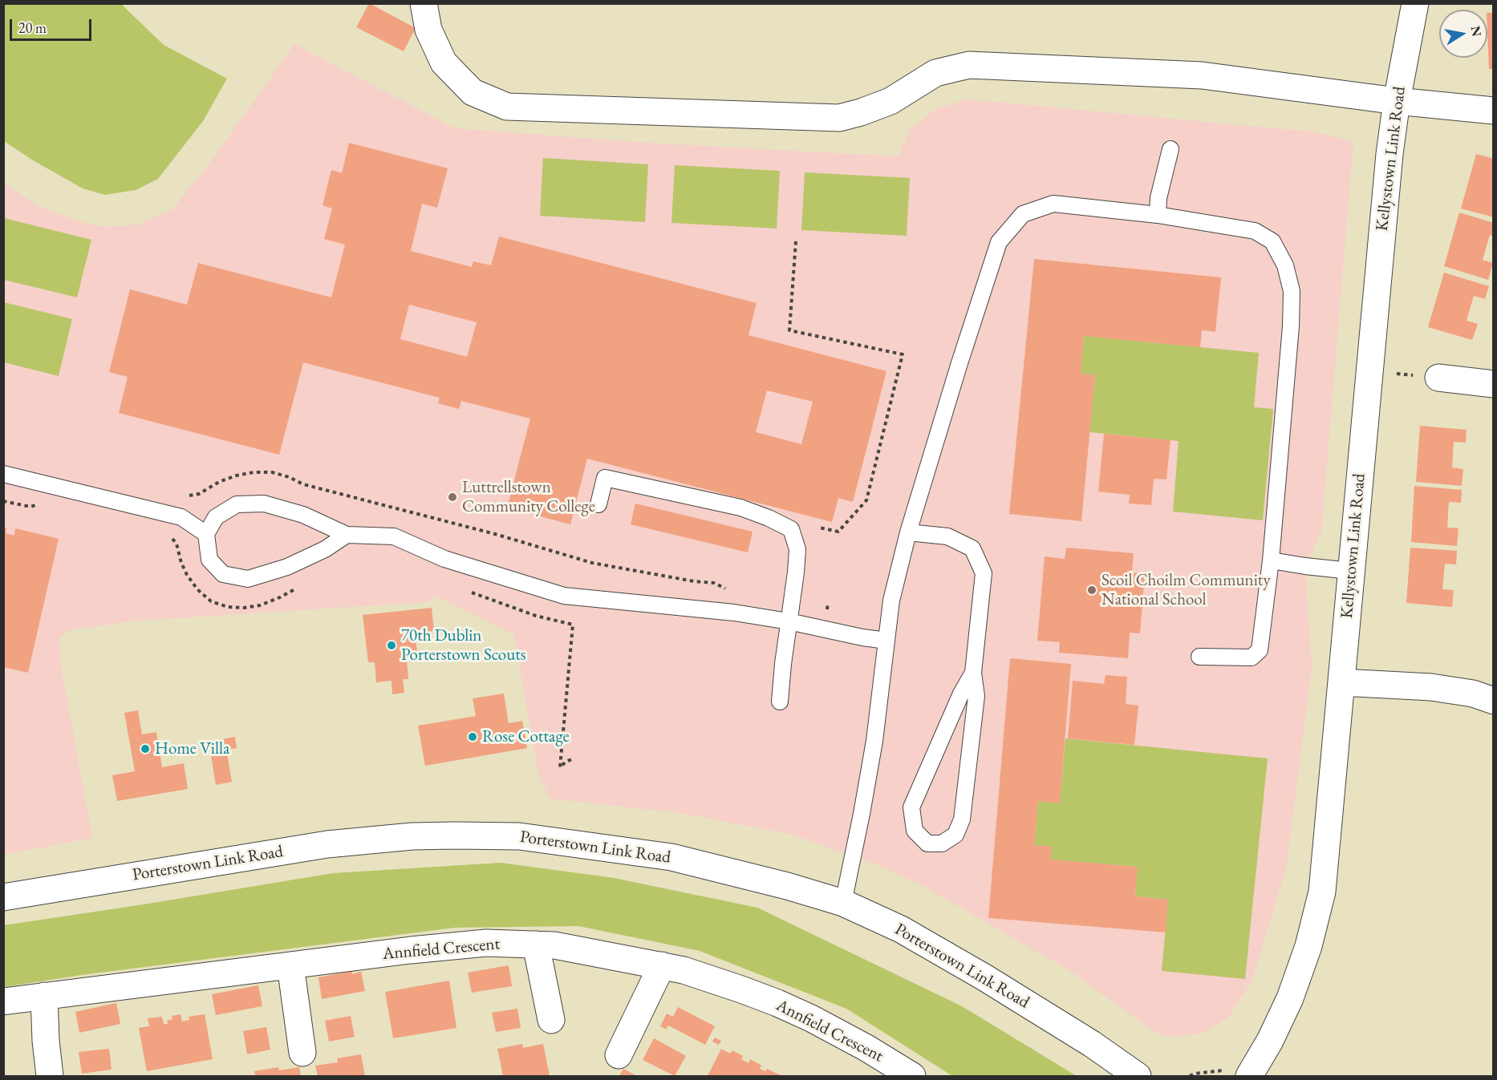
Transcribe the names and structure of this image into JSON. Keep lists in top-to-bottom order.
{
  "streets": {
    "street": ["Kellystown Link Road", "Porterstown Link Road", "Annfield Crescent"]
  },
  "places": [
    "Luttrellstown Community College",
    "Scoil Choilm Community National School",
    "70th Dublin Porterstown Scouts",
    "Rose Cottage",
    "Home Villa"
  ],
  "scale_bar": "20 m",
  "north": "right"
}
